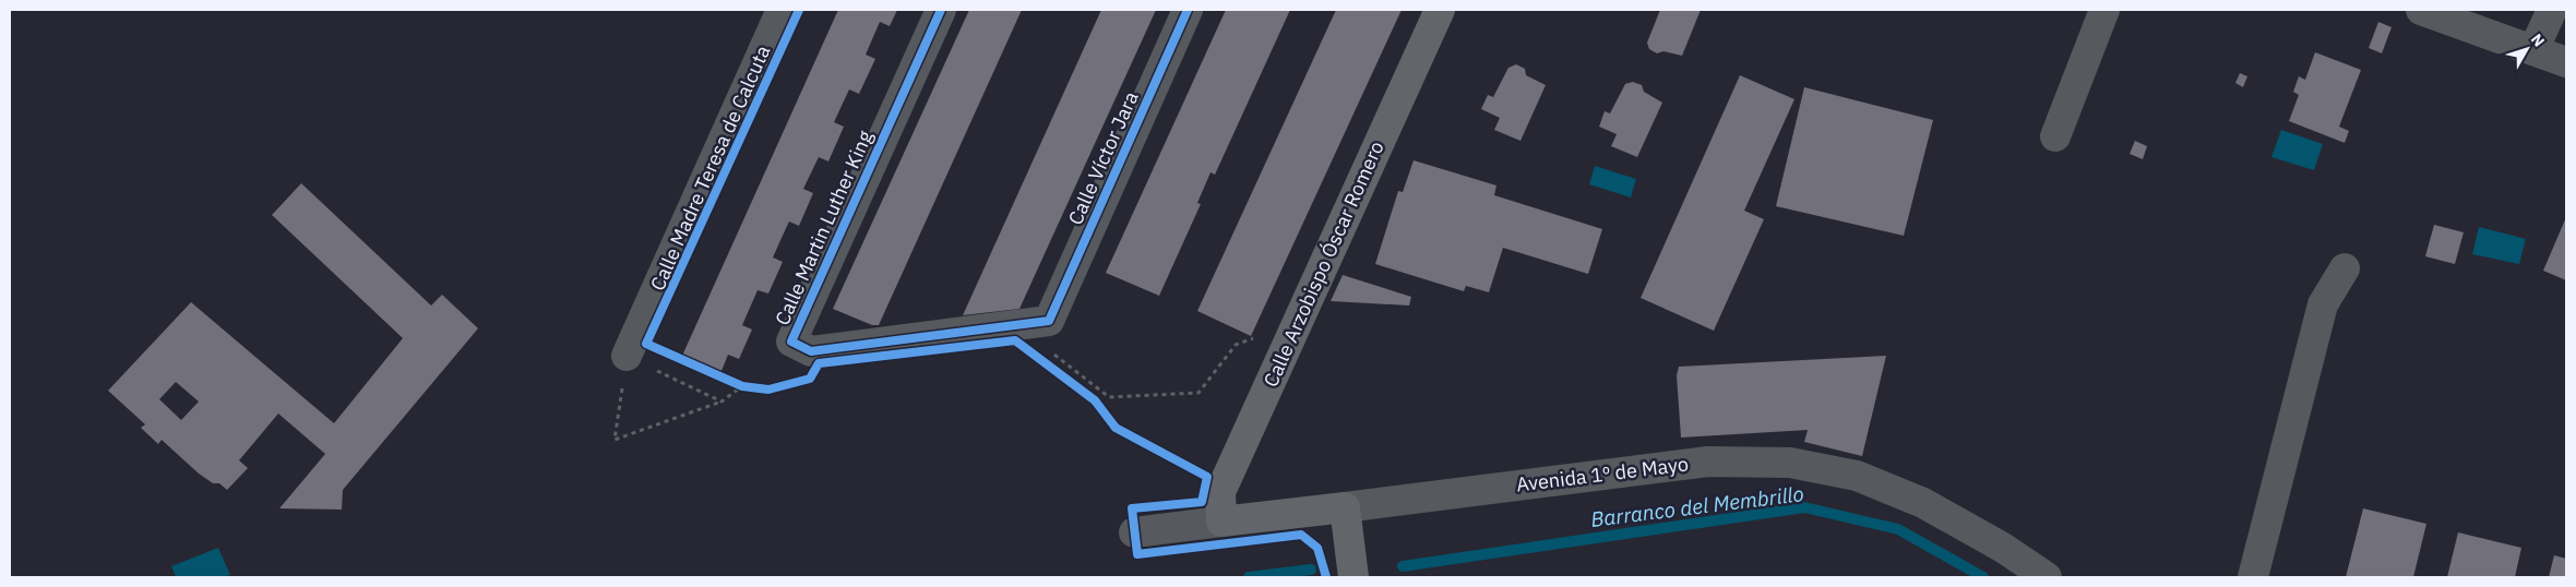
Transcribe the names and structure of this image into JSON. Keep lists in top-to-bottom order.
{
  "streets": {
    "street": [
      "Calle Víctor Jara",
      "Calle Madre Teresa de Calcuta",
      "Calle Martin Luther King",
      "Calle Arzobispo Óscar Romero",
      "Avenida 1º de Mayo"
    ]
  },
  "crossings": [
    ["Calle Víctor Jara", "Calle Martin Luther King"],
    ["Calle Arzobispo Óscar Romero", "Avenida 1º de Mayo"]
  ],
  "water": ["Barranco del Membrillo"],
  "north": "top right"
}
